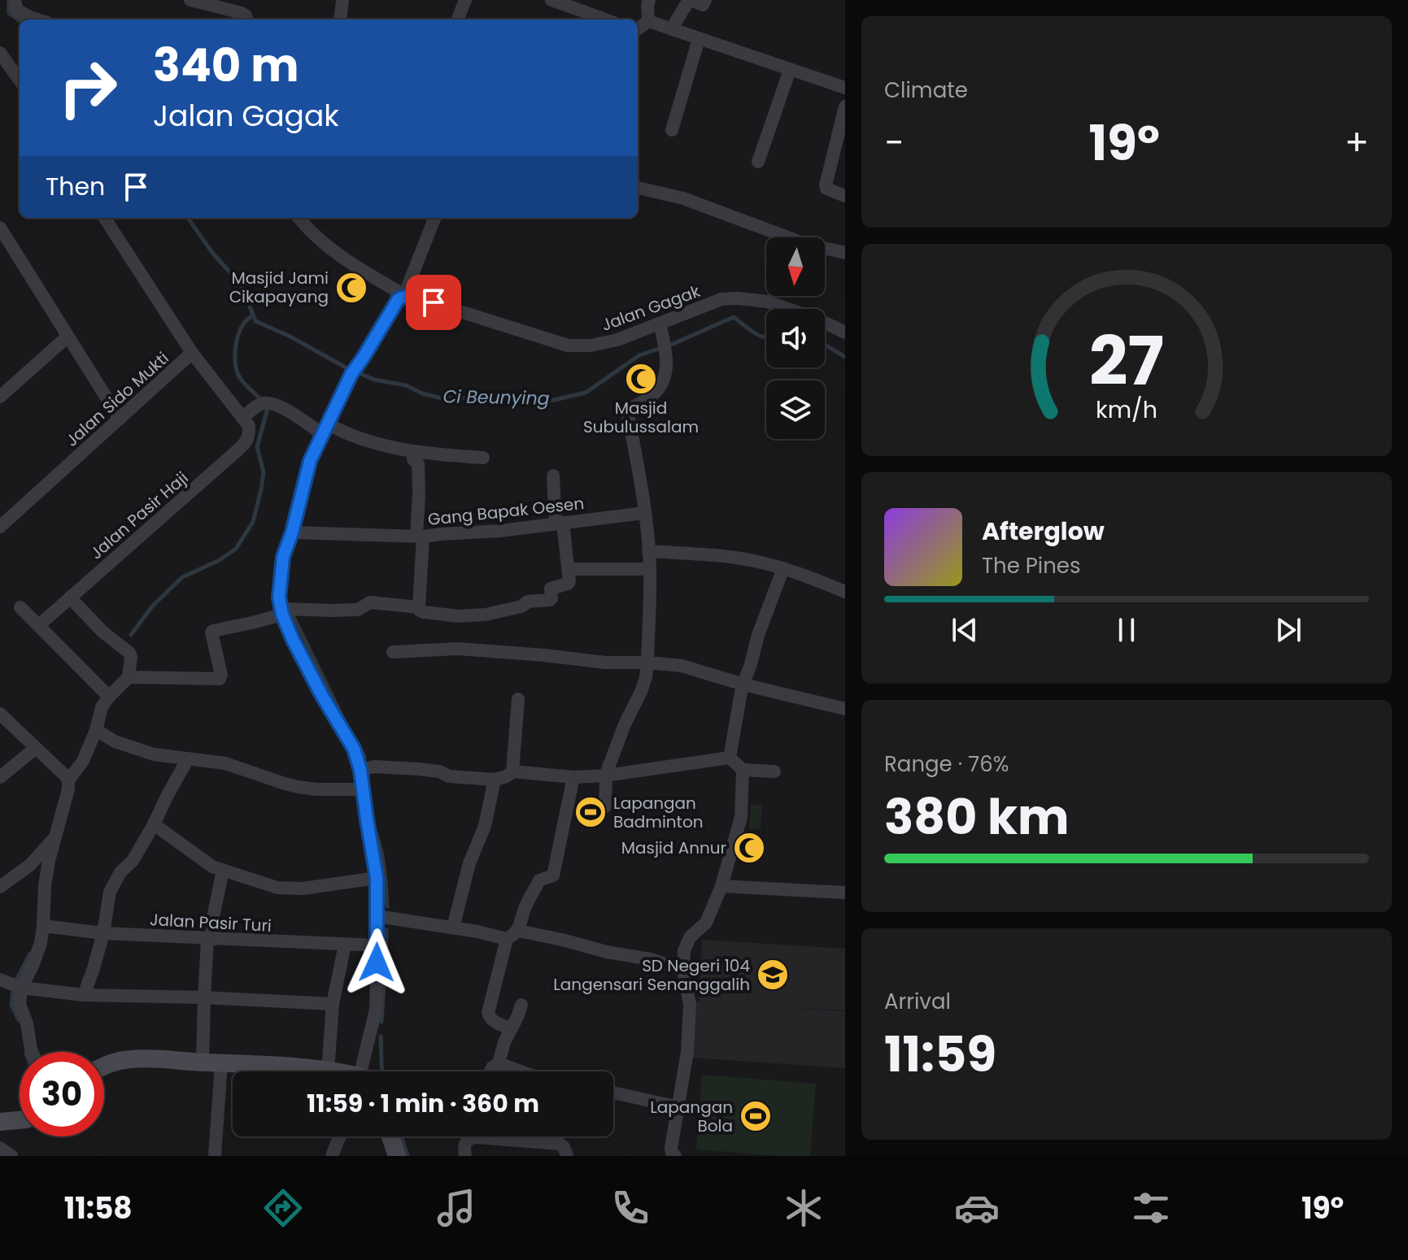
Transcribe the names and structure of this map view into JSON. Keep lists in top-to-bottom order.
{
  "streets": {
    "street": [
      "Jalan Gagak",
      "Jalan Sido Mukti",
      "Gang Bapak Oesen",
      "Jalan Pasir Haji",
      "Jalan Pasir Turi"
    ]
  },
  "water": ["Ci Beunying"],
  "places": {
    "mosque": ["Masjid Jami Cikapayang", "Masjid Subulussalam", "Masjid Annur"],
    "sports": ["Lapangan Badminton", "Lapangan Bola"],
    "school or university": ["SD Negeri 104 Langensari Senanggalih"]
  },
  "north": "bottom",
  "page": {
    "tile": [
      "Climate",
      ["Range · 76%", "380 km"],
      ["Arrival", "11:59"]
    ],
    "turn": ["340 m", "Jalan Gagak"],
    "heat": ["−", "19°", "+"],
    "then": "Then",
    "song": ["Afterglow", "The Pines"],
    "limit": "30",
    "trip": "11:59 · 1 min · 360 m",
    "tabs": ["11:58", "19°"],
    "gauge": ["27", "km/h"]
  }
}
